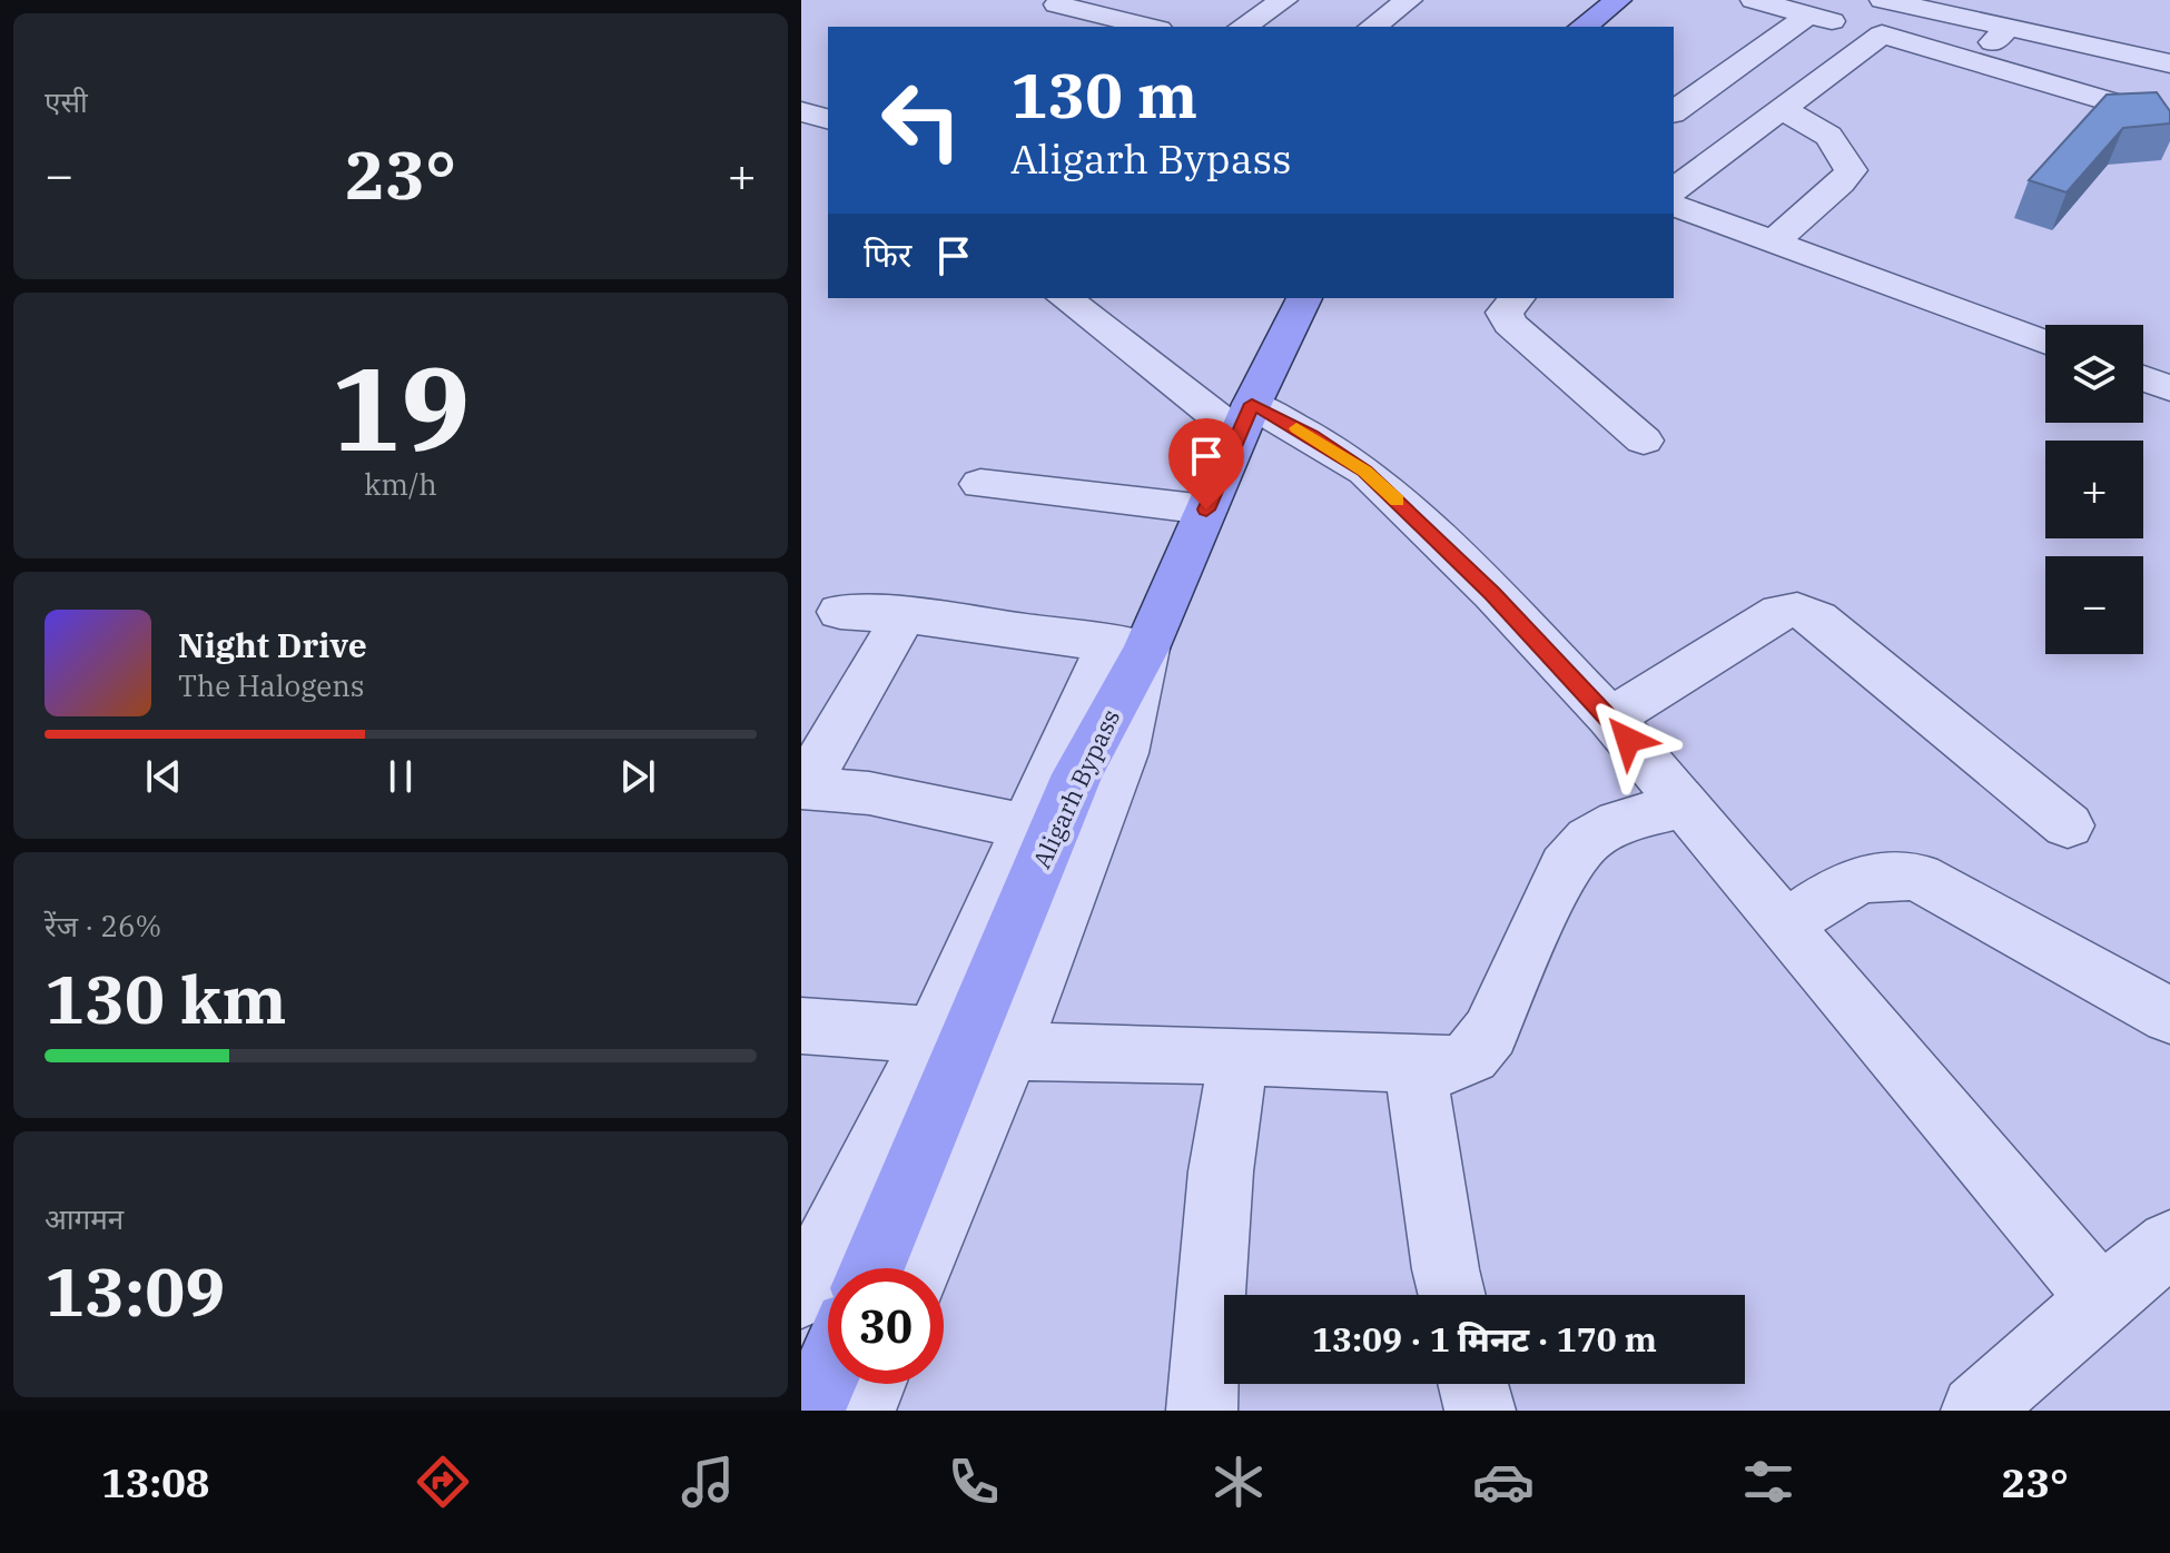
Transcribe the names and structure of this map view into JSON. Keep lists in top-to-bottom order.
{
  "streets": {
    "main road": ["Aligarh Bypass"]
  },
  "page": {
    "tile": [
      "एसी",
      ["19", "km/h"],
      ["रेंज · 26%", "130 km"],
      ["आगमन", "13:09"]
    ],
    "turn": ["130 m", "Aligarh Bypass"],
    "heat": ["−", "23°", "+"],
    "then": "फिर",
    "map_buttons": ["+", "−"],
    "song": ["Night Drive", "The Halogens"],
    "limit": "30",
    "trip": "13:09 · 1 मिनट · 170 m",
    "tabs": ["13:08", "23°"]
  }
}
